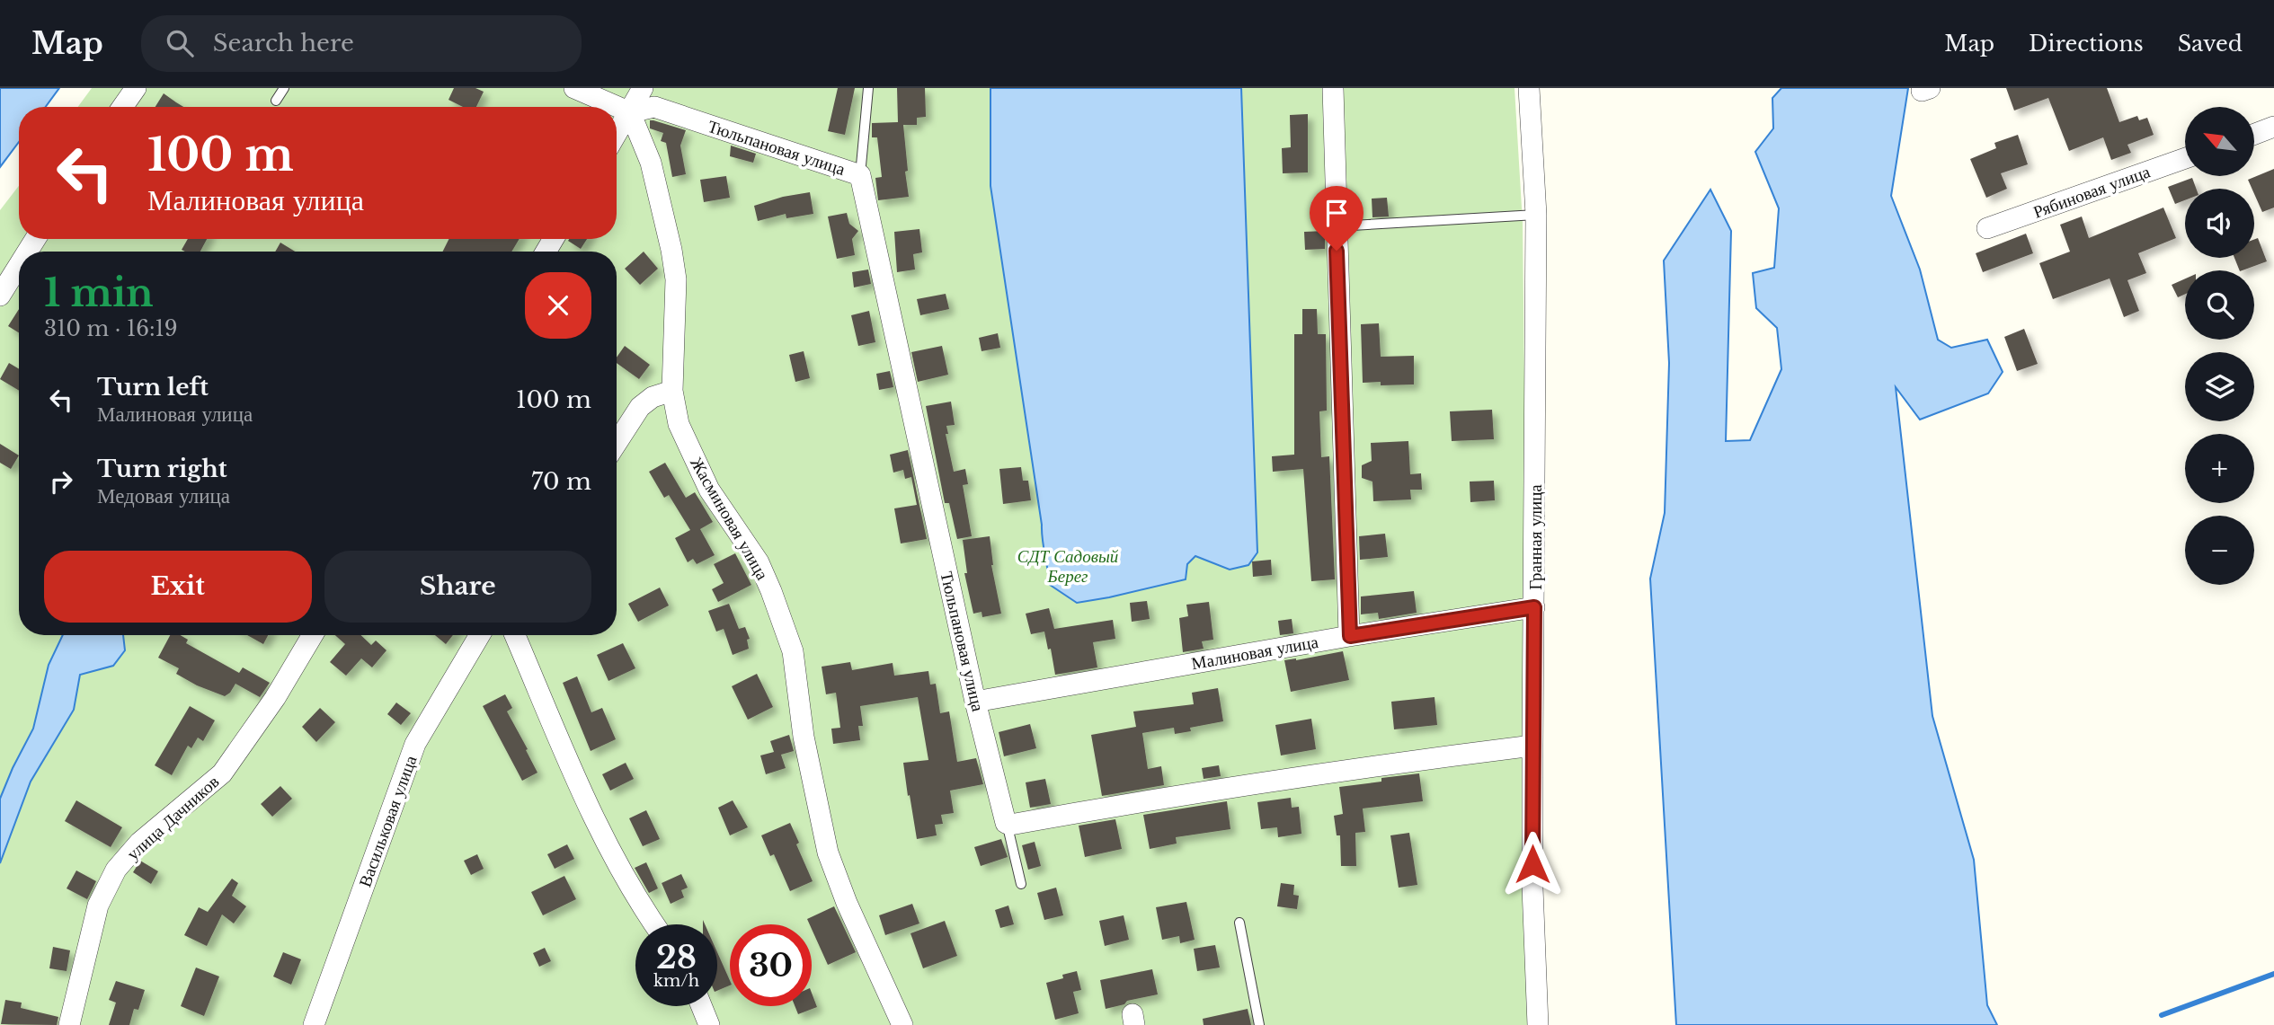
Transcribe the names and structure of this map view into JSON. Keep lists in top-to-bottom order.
{
  "streets": {
    "street": [
      "Тюльпановая улица",
      "Рябиновая улица",
      "Жасминовая улица",
      "Гранная улица",
      "Малиновая улица",
      "улица Дачников",
      "Васильковая улица"
    ]
  },
  "crossings": [
    ["Тюльпановая улица", "Жасминовая улица"],
    ["Тюльпановая улица", "Малиновая улица"],
    ["Гранная улица", "Малиновая улица"]
  ],
  "parks": ["СДТ Садовый Берег"],
  "north": "top left",
  "page": {
    "header": "Map",
    "search": "Search here",
    "nav": ["Map", "Directions", "Saved"],
    "map_buttons": ["+", "−"],
    "turn": ["100 m", "Малиновая улица"],
    "heading": ["1 min", "310 m · 16:19"],
    "list": [
      {
        "name": "Turn left",
        "note": "Малиновая улица",
        "value": "100 m"
      },
      {
        "name": "Turn right",
        "note": "Медовая улица",
        "value": "70 m"
      }
    ],
    "buttons": ["Exit", "Share"],
    "speed": "28 km/h",
    "limit": "30"
  }
}
